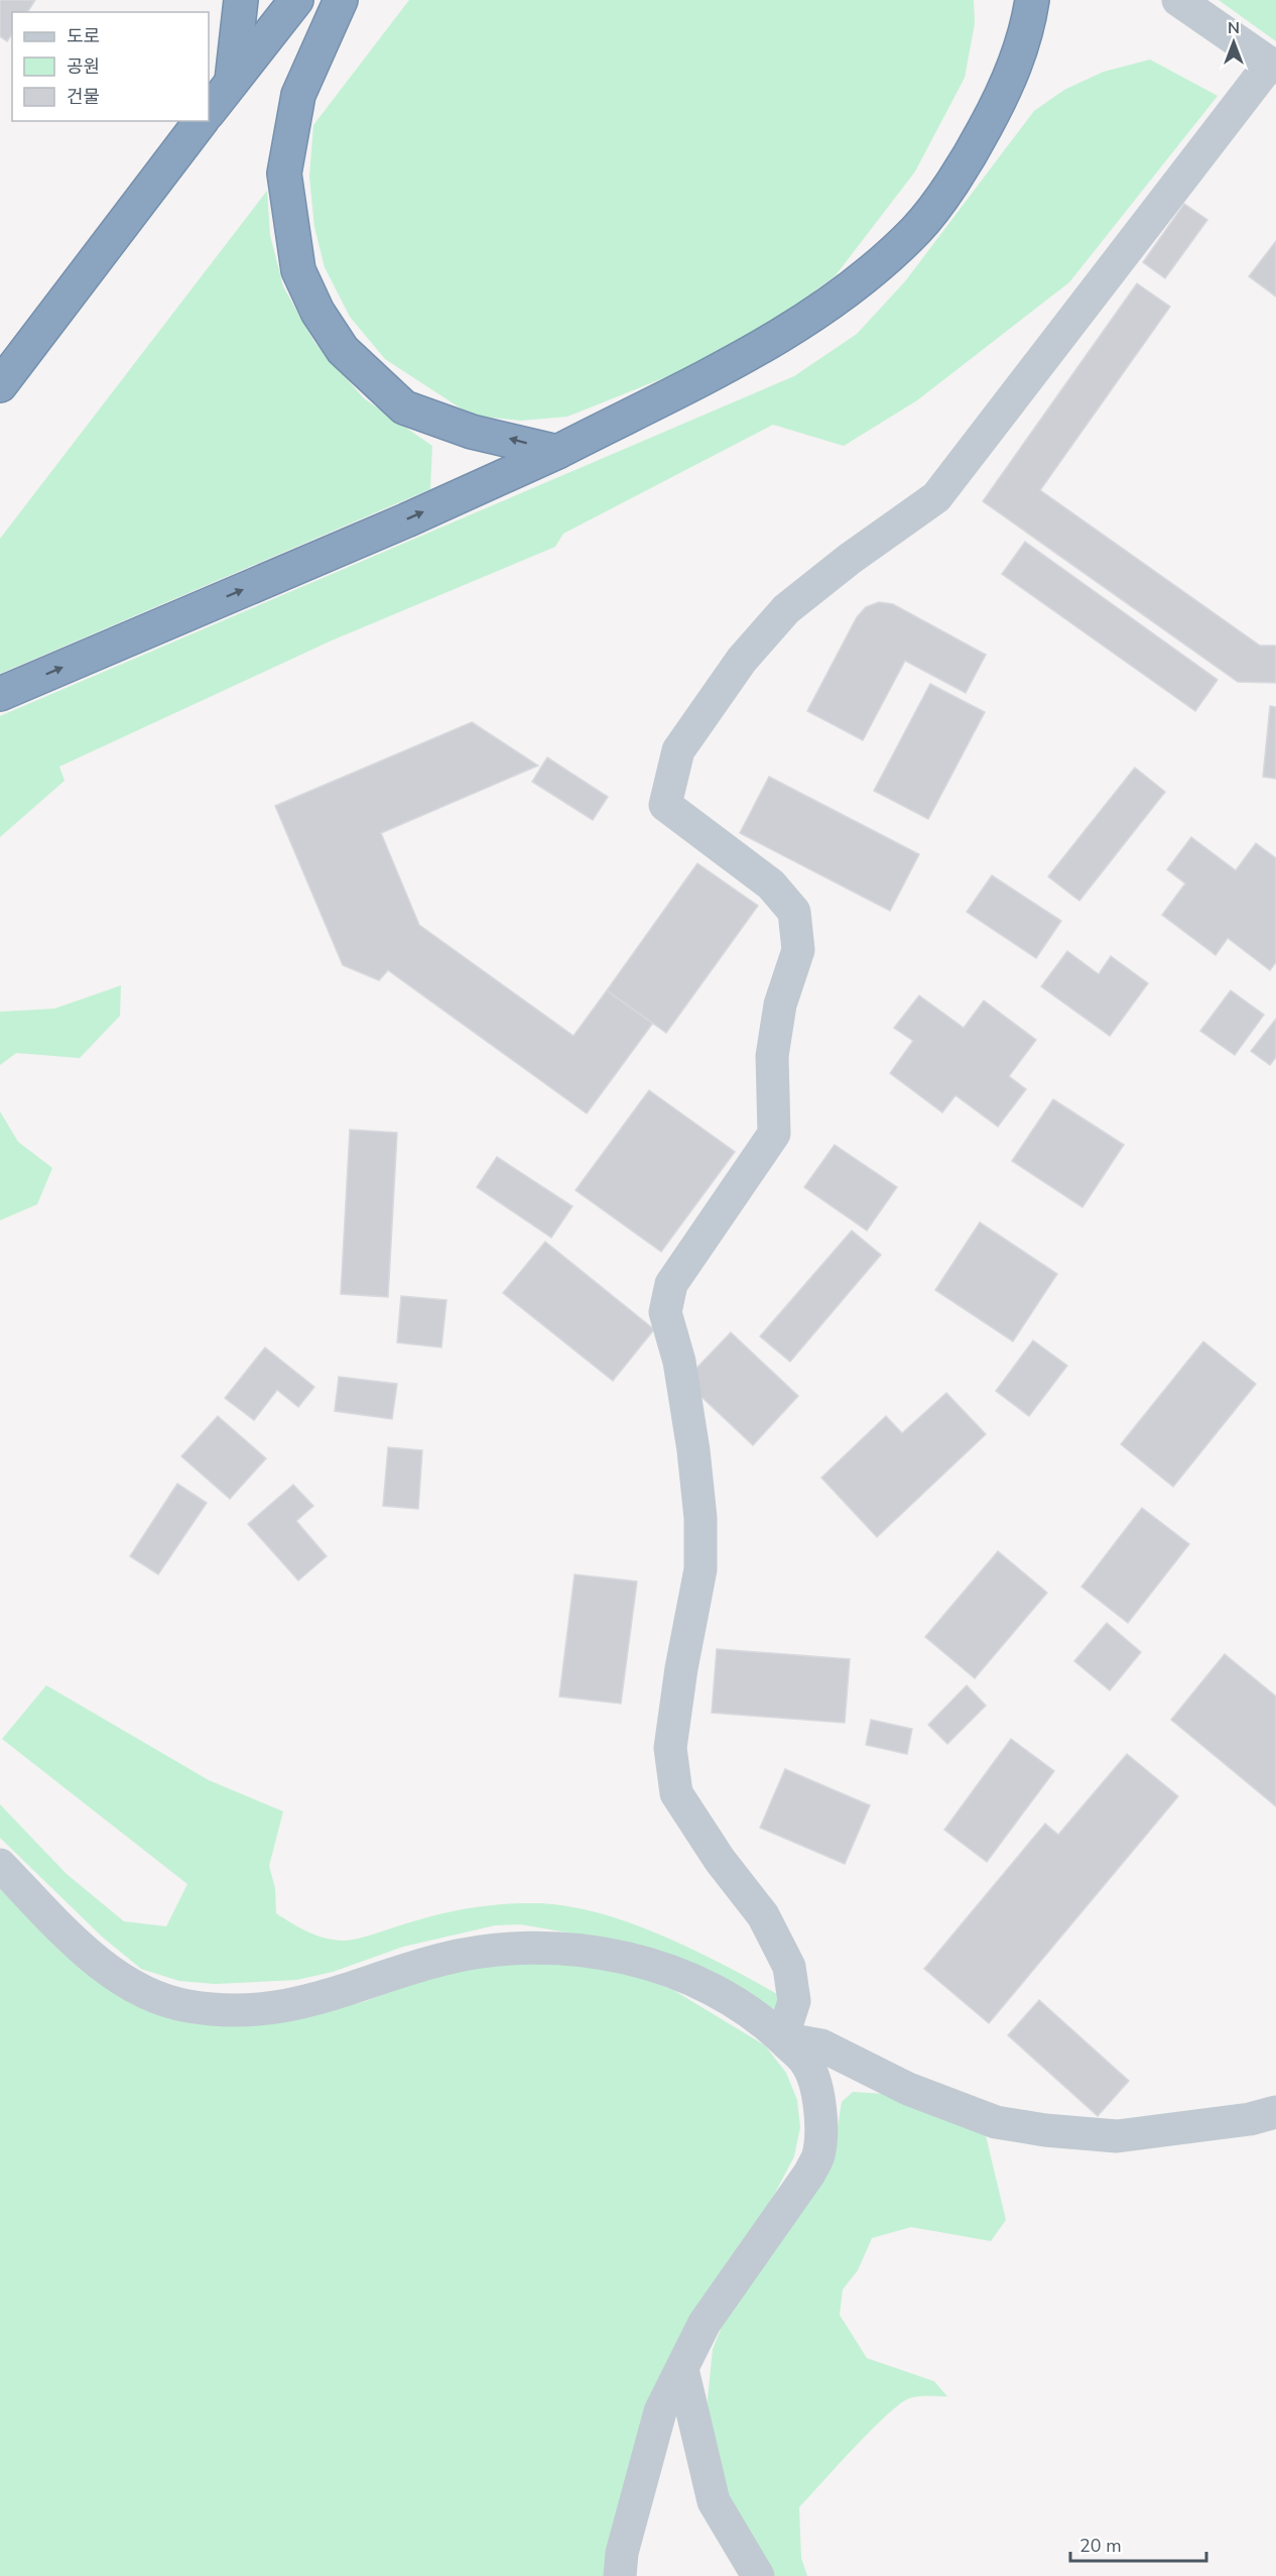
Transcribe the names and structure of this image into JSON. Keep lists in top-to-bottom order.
{
  "legend": ["도로", "공원", "건물"],
  "scale_bar": "20 m",
  "north": "top"
}
